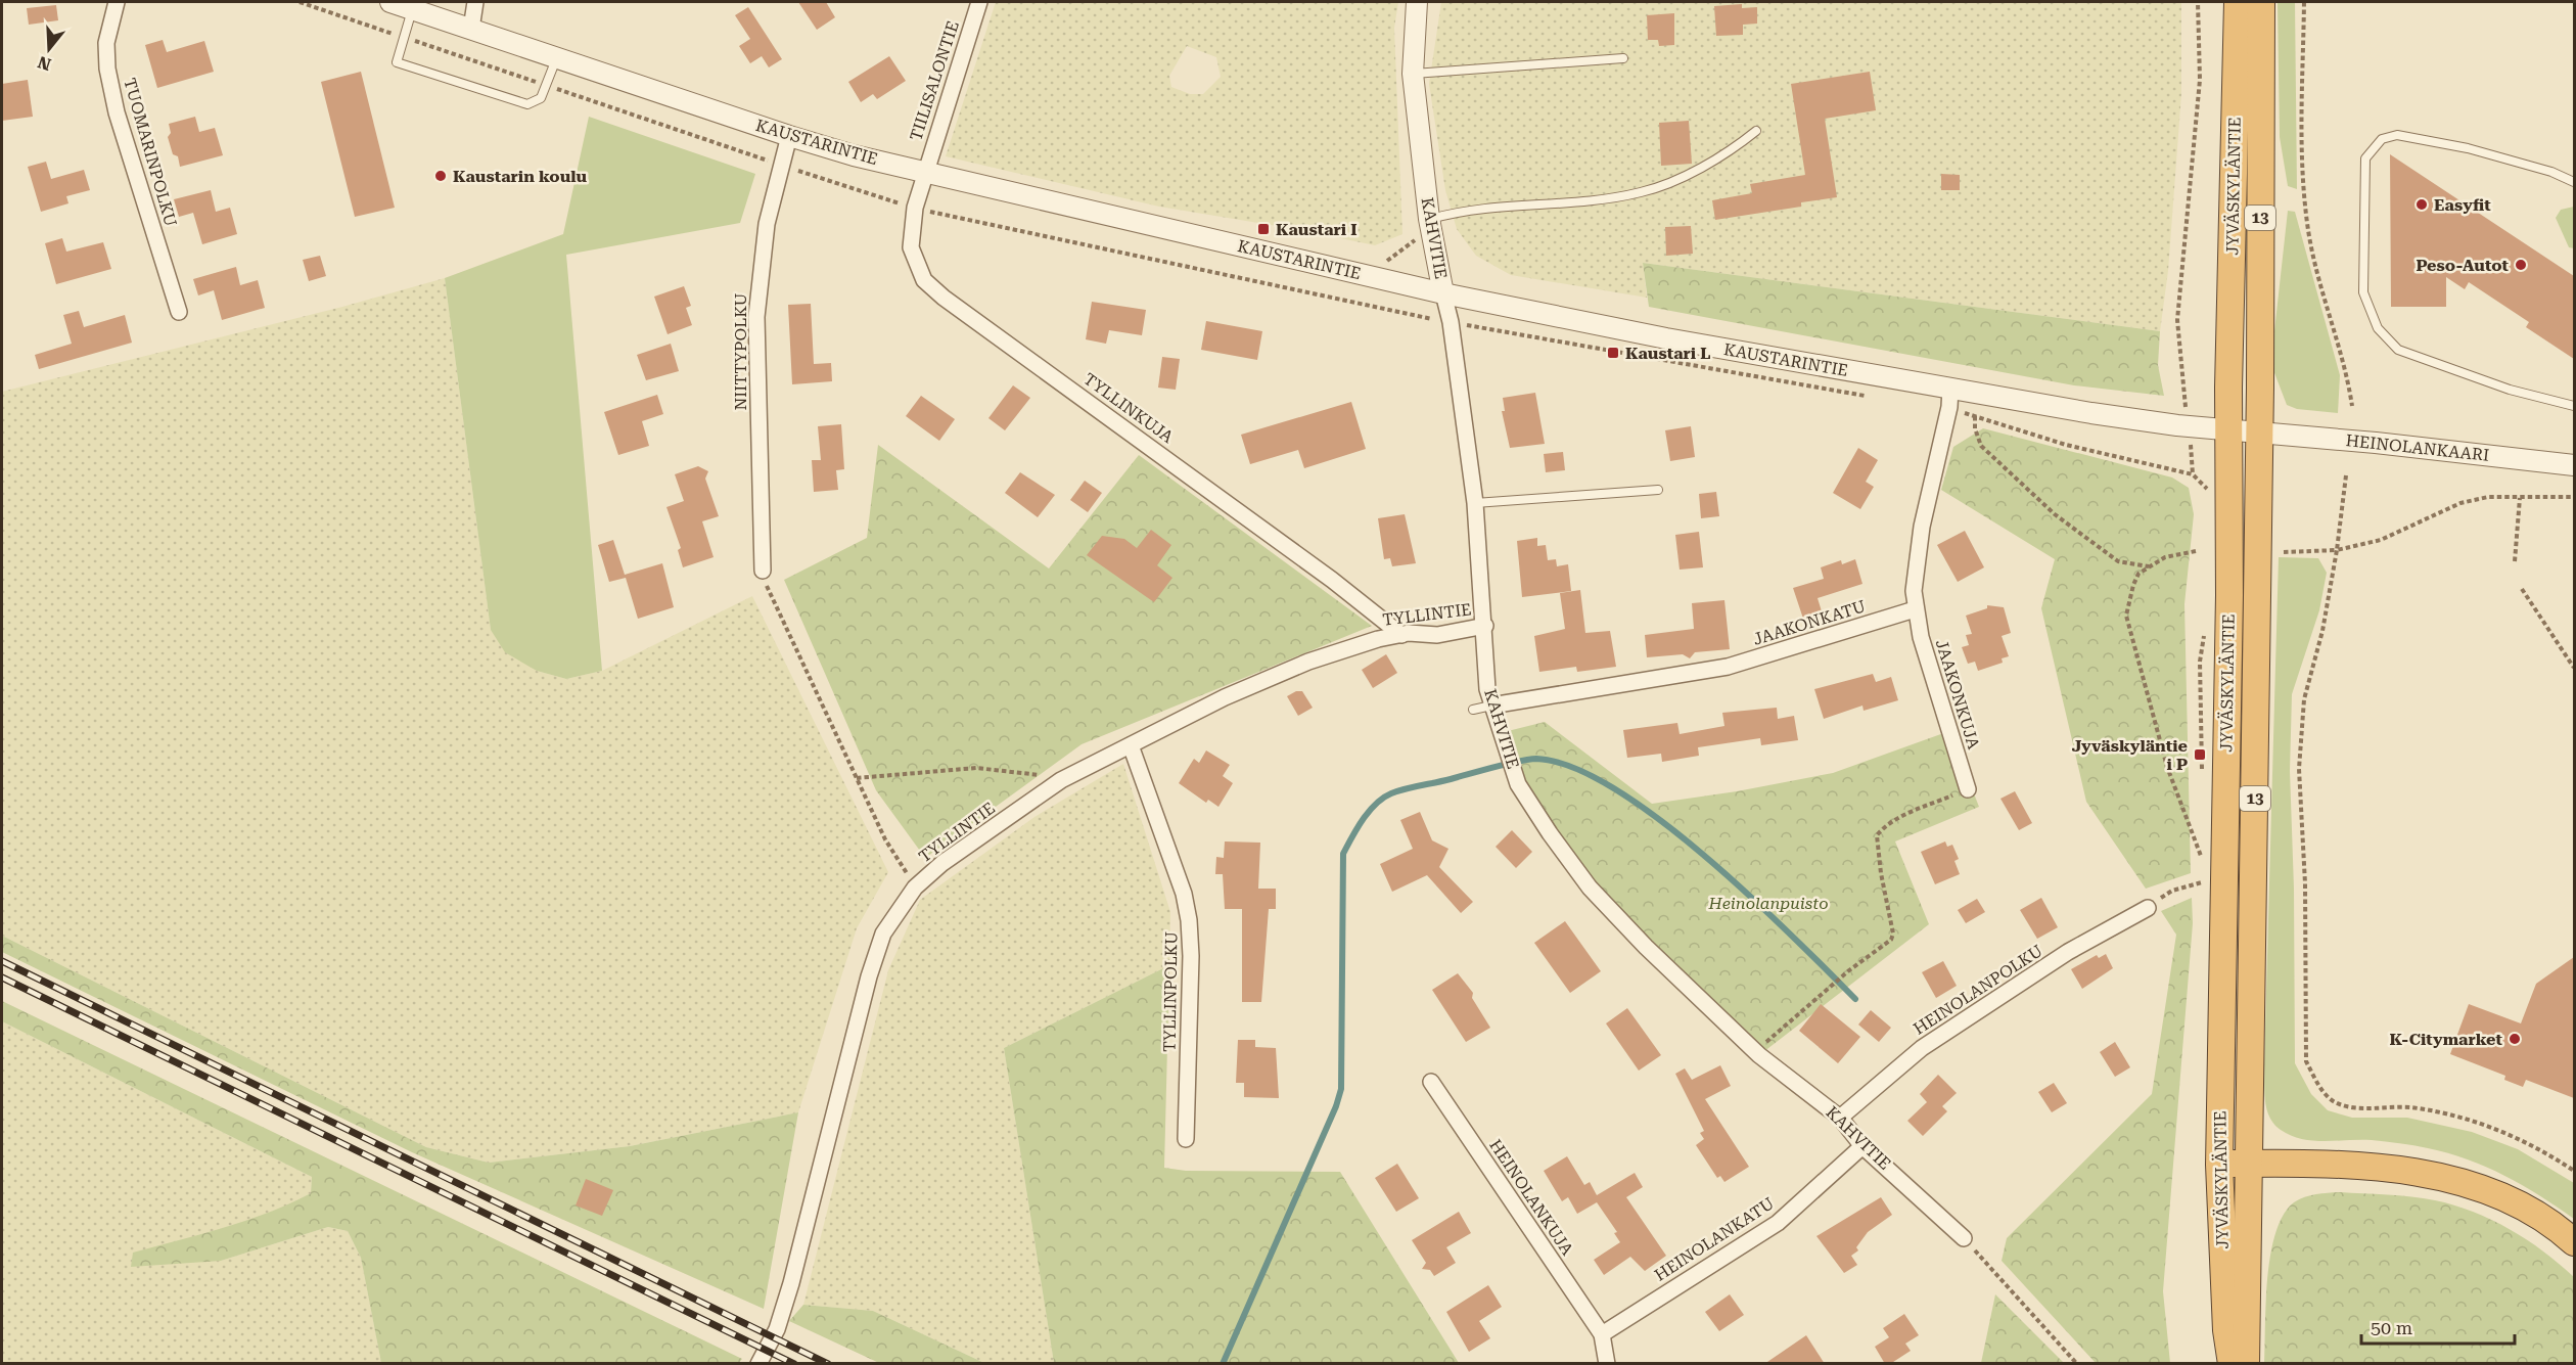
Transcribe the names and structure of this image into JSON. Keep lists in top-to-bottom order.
{
  "streets": {
    "highway": ["JYVÄSKYLÄNTIE", "13"],
    "street": [
      "TIILISALONTIE",
      "KAUSTARINTIE",
      "TUOMARINPOLKU",
      "KAHVITIE",
      "NIITTYPOLKU",
      "TYLLINKUJA",
      "HEINOLANKAARI",
      "TYLLINTIE",
      "JAAKONKATU",
      "JAAKONKUJA",
      "HEINOLANPOLKU",
      "TYLLINPOLKU",
      "HEINOLANKUJA",
      "HEINOLANKATU"
    ]
  },
  "crossings": [
    ["TIILISALONTIE", "KAUSTARINTIE"],
    ["TIILISALONTIE", "TYLLINKUJA"],
    ["KAUSTARINTIE", "JYVÄSKYLÄNTIE"],
    ["KAUSTARINTIE", "KAHVITIE"],
    ["KAUSTARINTIE", "NIITTYPOLKU"],
    ["KAUSTARINTIE", "TYLLINKUJA"],
    ["KAUSTARINTIE", "HEINOLANKAARI"],
    ["JYVÄSKYLÄNTIE", "HEINOLANKAARI"],
    ["KAHVITIE", "TYLLINTIE"],
    ["KAHVITIE", "JAAKONKATU"],
    ["KAHVITIE", "HEINOLANPOLKU"],
    ["KAHVITIE", "HEINOLANKATU"],
    ["TYLLINKUJA", "TYLLINTIE"],
    ["TYLLINTIE", "TYLLINPOLKU"],
    ["JAAKONKATU", "JAAKONKUJA"],
    ["HEINOLANKUJA", "HEINOLANKATU"]
  ],
  "parks": ["Heinolanpuisto"],
  "places": {
    "other": [
      "Kaustarin koulu",
      "Easyfit",
      "Peso-Autot",
      "K-Citymarket"
    ],
    "transit": ["Kaustari I", "Kaustari L", "Jyväskyläntie i P"]
  },
  "scale_bar": "50 m",
  "north": "bottom"
}
